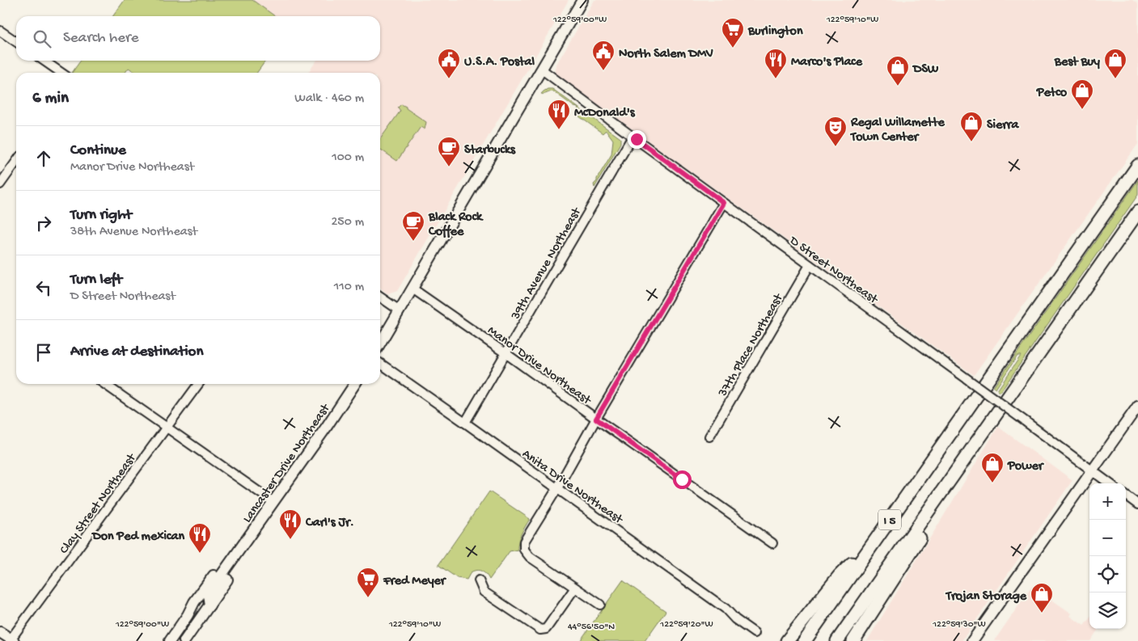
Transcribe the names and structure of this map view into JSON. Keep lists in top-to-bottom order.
{
  "streets": {
    "highway": ["I 5"],
    "main road": ["Lancaster Drive Northeast"],
    "street": [
      "39th Avenue Northeast",
      "D Street Northeast",
      "37th Place Northeast",
      "Manor Drive Northeast",
      "Anita Drive Northeast",
      "Clay Street Northeast"
    ]
  },
  "crossings": [
    ["39th Avenue Northeast", "D Street Northeast"],
    ["39th Avenue Northeast", "Manor Drive Northeast"],
    ["39th Avenue Northeast", "Anita Drive Northeast"],
    ["D Street Northeast", "37th Place Northeast"]
  ],
  "places": {
    "supermarket": ["Burlington", "Fred Meyer"],
    "public building": ["North Salem DMV", "U.S.A. Postal"],
    "restaurant": [
      "Marco's Place",
      "McDonald's",
      "Carl's Jr.",
      "Don Ped mexican"
    ],
    "shop": [
      "Best Buy",
      "DSW",
      "Petco",
      "Sierra",
      "Power",
      "Trojan Storage"
    ],
    "theatre": ["Regal Willamette Town Center"],
    "cafe": ["Starbucks", "Black Rock Coffee"]
  },
  "page": {
    "search": "Search here",
    "heading": ["6 min", "Walk · 460 m"],
    "list": [
      ["Continue", "Manor Drive Northeast", "100 m"],
      ["Turn right", "38th Avenue Northeast", "250 m"],
      ["Turn left", "D Street Northeast", "110 m"],
      "Arrive at destination"
    ],
    "map_buttons": ["+", "−"]
  },
  "coordinates": [
    "122°59'00\"W",
    "122°59'10\"W",
    "122°59'20\"W",
    "122°59'30\"W",
    "44°56'50\"N"
  ]
}
